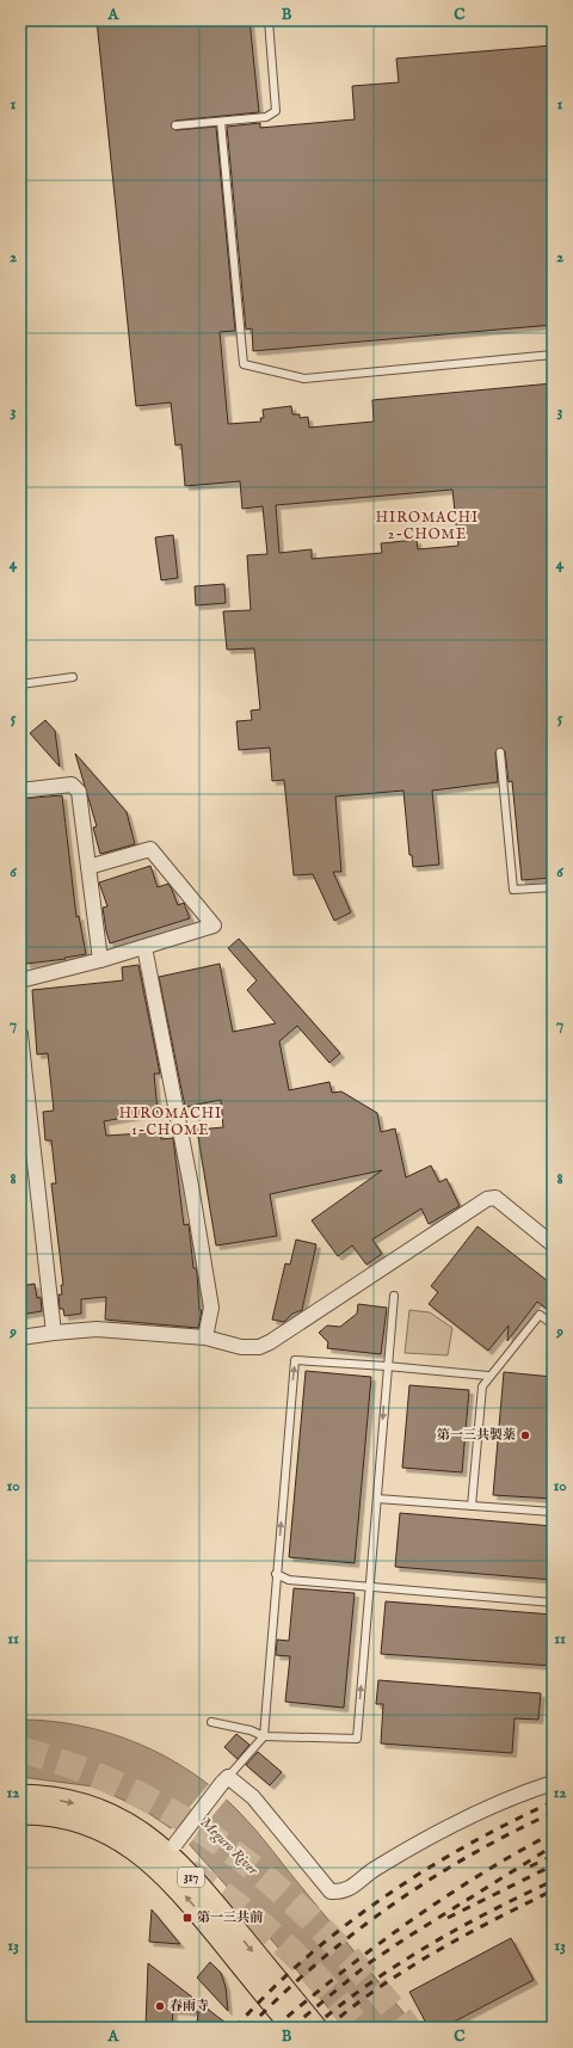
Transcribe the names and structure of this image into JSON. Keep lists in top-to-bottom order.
{
  "streets": {
    "main road": ["317"]
  },
  "districts": ["HIROMACHI 2-CHOME", "HIROMACHI 1-CHOME"],
  "water": ["Meguro River"],
  "places": {
    "other": ["第一三共製薬", "春雨寺"],
    "transit": ["第一三共前"]
  },
  "grid": {
    "columns": ["A", "B", "C"],
    "rows": [
      "1",
      "2",
      "3",
      "4",
      "5",
      "6",
      "7",
      "8",
      "9",
      "10",
      "11",
      "12",
      "13"
    ]
  }
}
